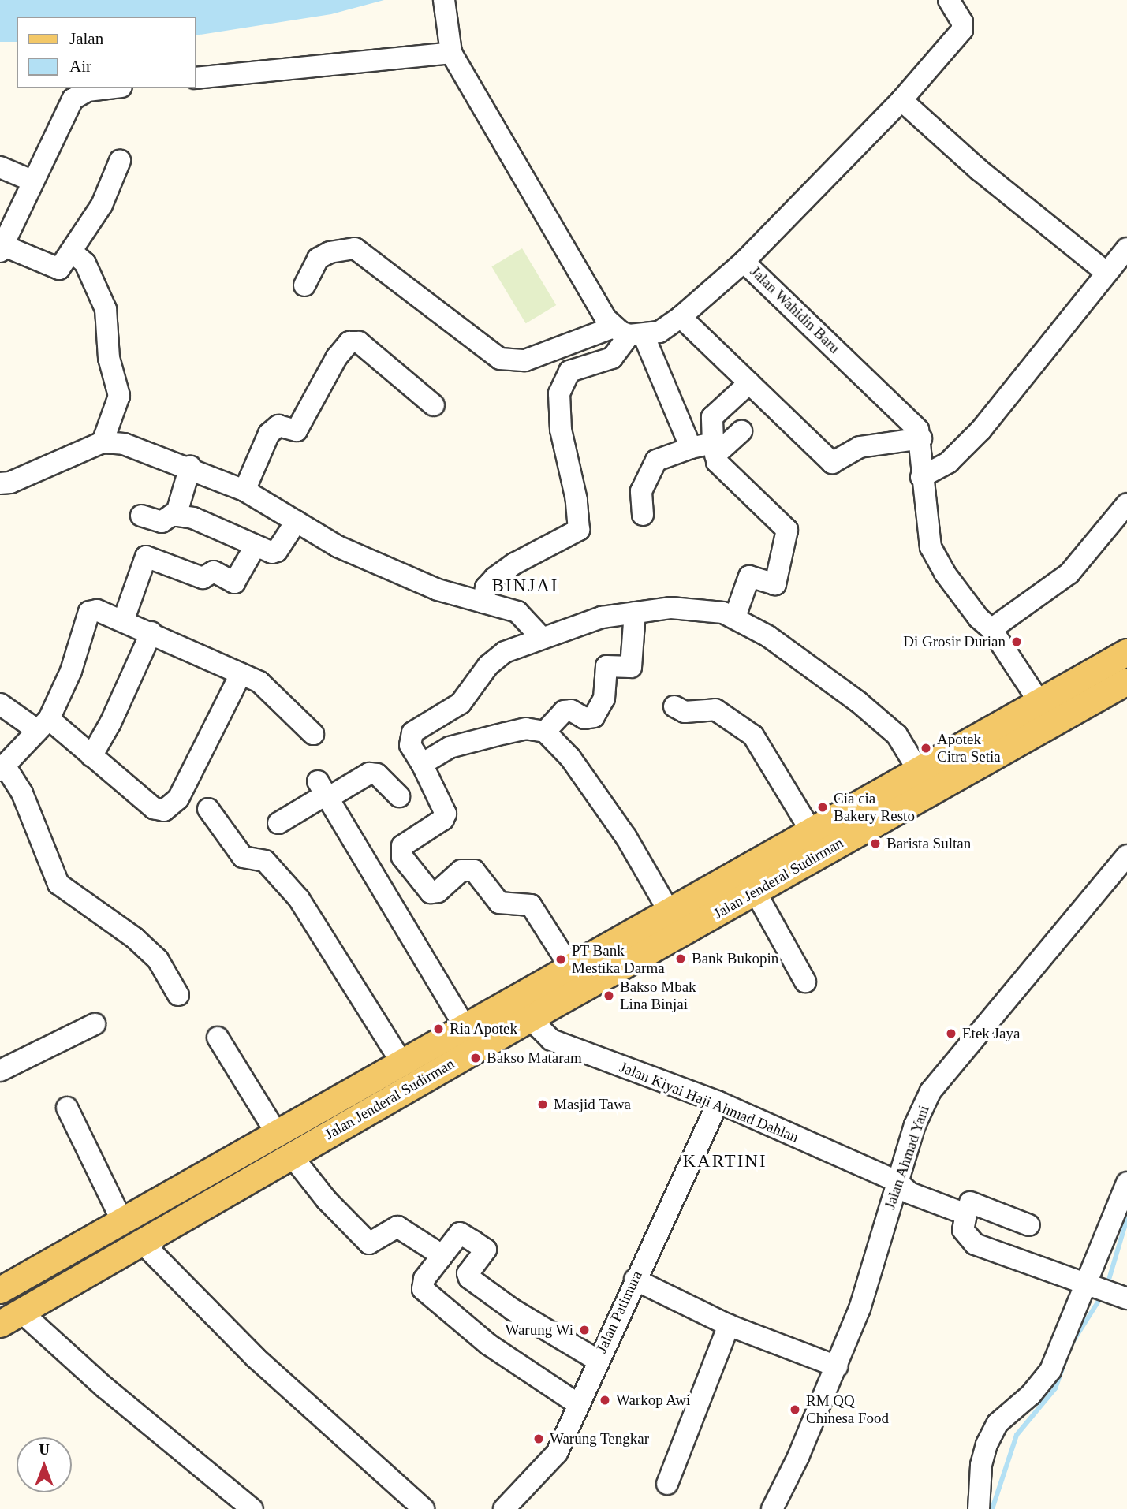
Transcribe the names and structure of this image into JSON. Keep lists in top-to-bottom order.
{
  "streets": {
    "main road": ["Jalan Jenderal Sudirman"],
    "street": [
      "Jalan Wahidin Baru",
      "Jalan Kiyai Haji Ahmad Dahlan",
      "Jalan Ahmad Yani",
      "Jalan Patimura"
    ]
  },
  "crossings": [
    ["Jalan Jenderal Sudirman", "Jalan Kiyai Haji Ahmad Dahlan"],
    ["Jalan Kiyai Haji Ahmad Dahlan", "Jalan Ahmad Yani"],
    ["Jalan Kiyai Haji Ahmad Dahlan", "Jalan Patimura"]
  ],
  "districts": ["BINJAI", "KARTINI"],
  "places": [
    "Di Grosir Durian",
    "Apotek Citra Setia",
    "Cia cia Bakery Resto",
    "Barista Sultan",
    "Bank Bukopin",
    "PT Bank Mestika Darma",
    "Bakso Mbak Lina Binjai",
    "Ria Apotek",
    "Etek Jaya",
    "Bakso Mataram",
    "Masjid Tawa",
    "Warung Wi",
    "Warkop Awi",
    "RM QQ Chinesa Food",
    "Warung Tengkar"
  ],
  "legend": ["Jalan", "Air"],
  "north": "top"
}
